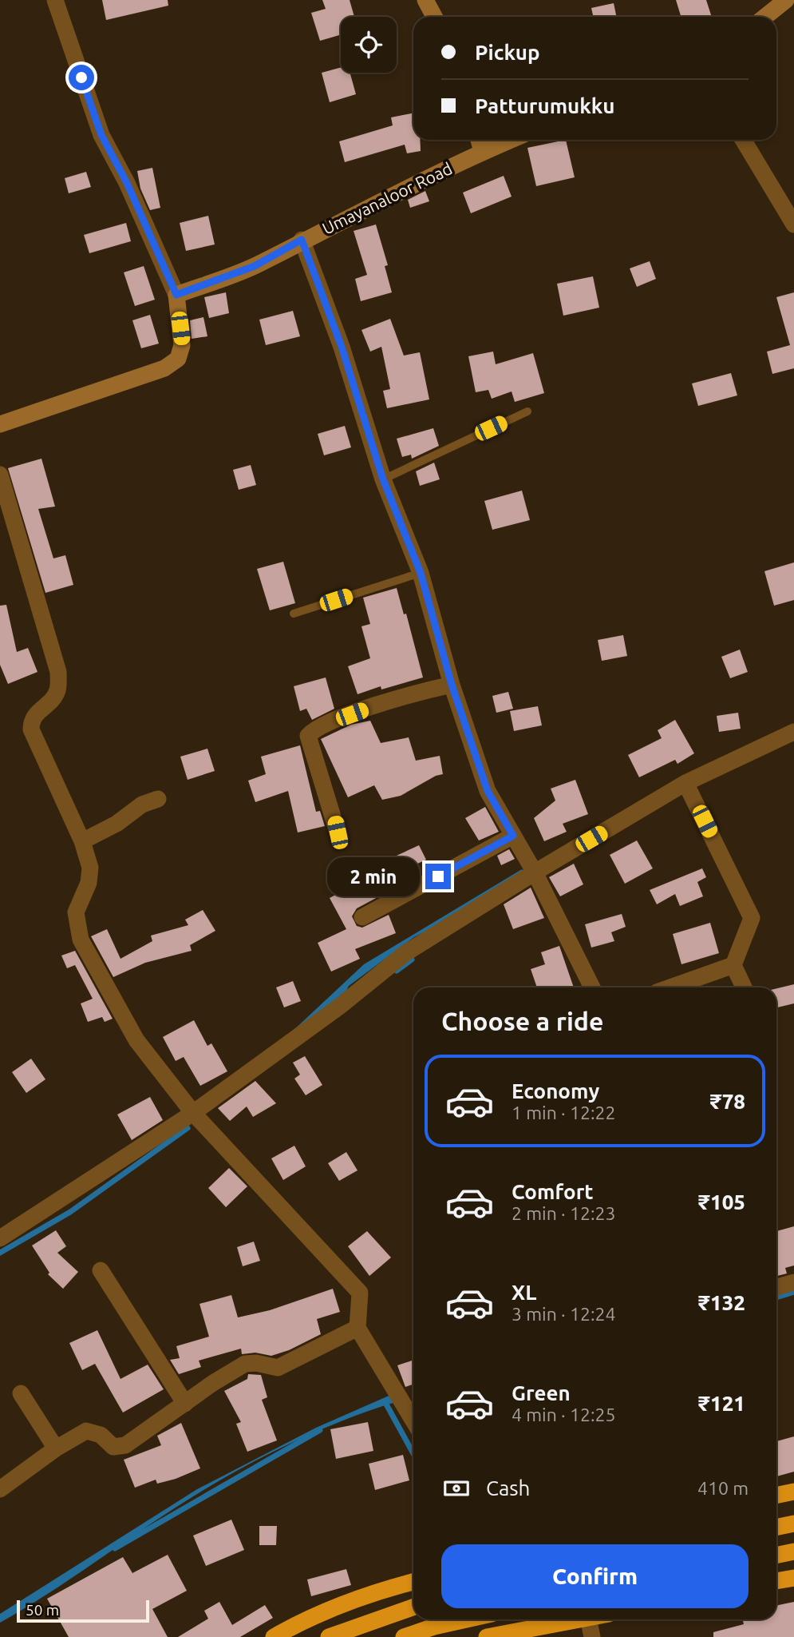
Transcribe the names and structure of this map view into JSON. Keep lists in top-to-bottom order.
{
  "streets": {
    "main road": ["Umayanaloor Road"]
  },
  "scale_bar": "50 m",
  "page": {
    "banner": ["Pickup", "Patturumukku"],
    "bubble": "2 min",
    "heading": "Choose a ride",
    "list": [
      {
        "name": "Economy",
        "note": "1 min · 12:22",
        "value": "₹78"
      },
      {
        "name": "Comfort",
        "note": "2 min · 12:23",
        "value": "₹105"
      },
      {
        "name": "XL",
        "note": "3 min · 12:24",
        "value": "₹132"
      },
      {
        "name": "Green",
        "note": "4 min · 12:25",
        "value": "₹121"
      }
    ],
    "pay": ["Cash", "410 m"],
    "buttons": "Confirm",
    "scale": "50 m"
  }
}
